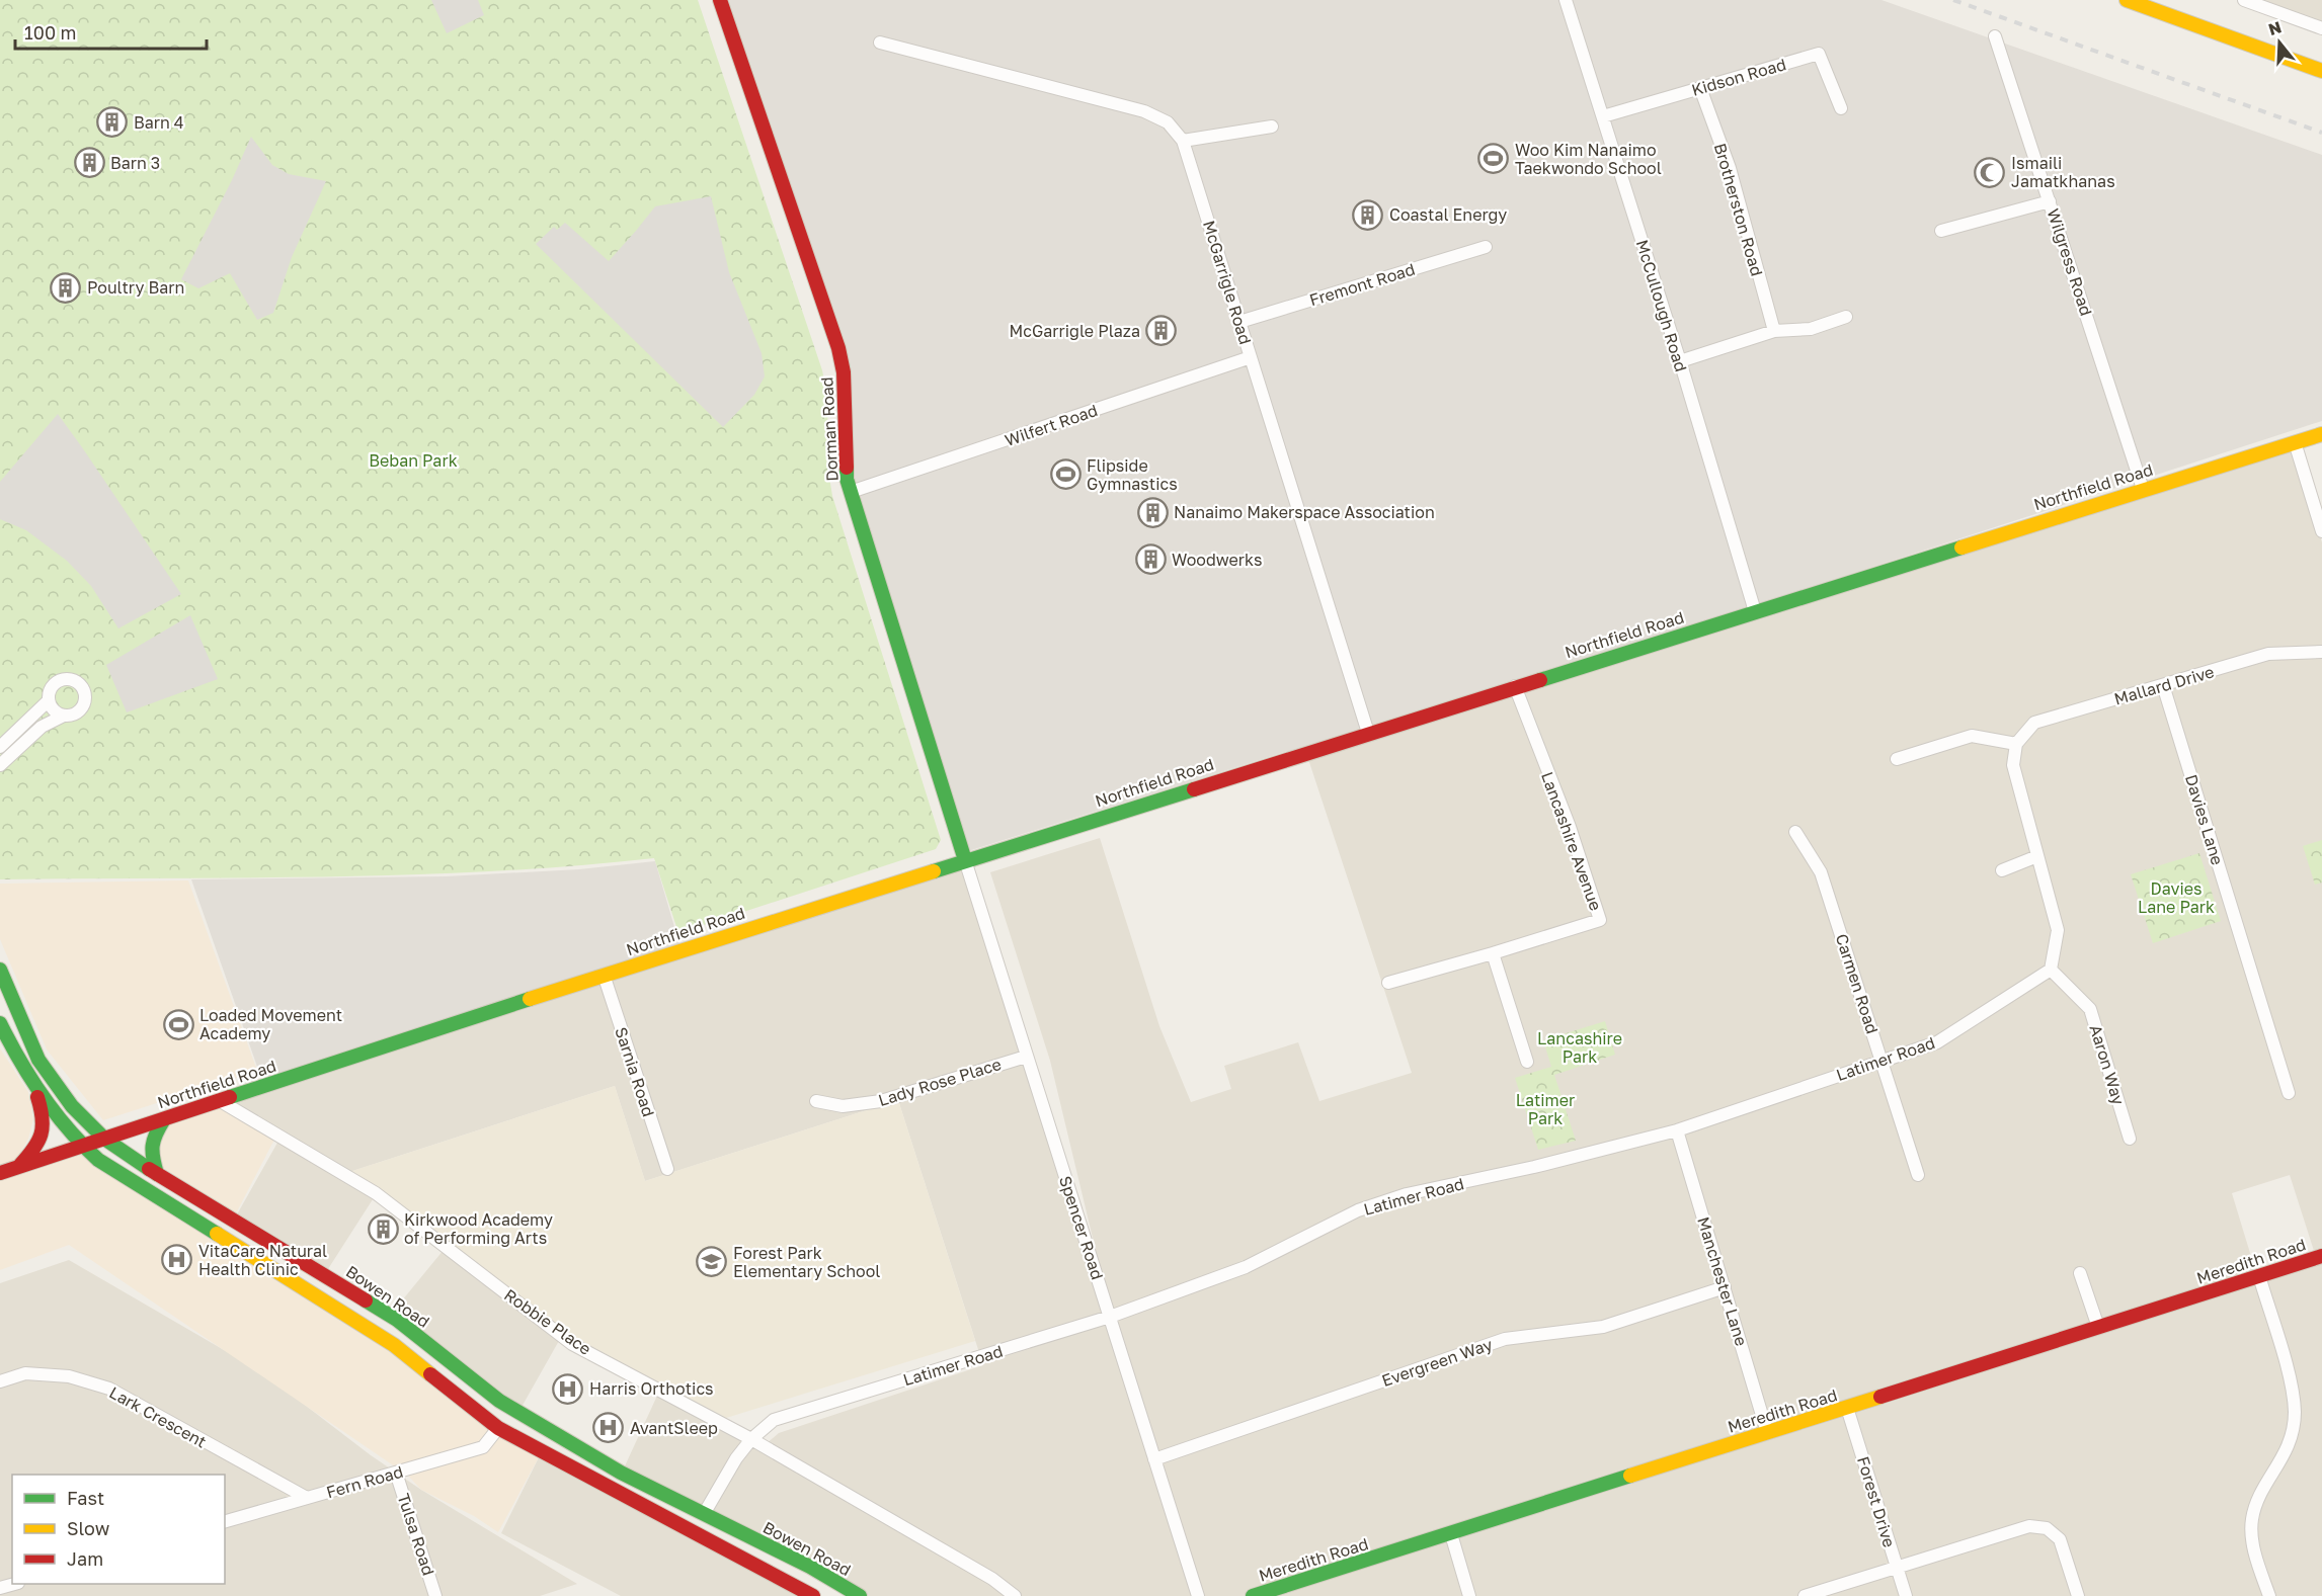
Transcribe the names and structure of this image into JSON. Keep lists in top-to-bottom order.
{
  "streets": {
    "street": [
      "Kidson Road",
      "Brotherston Road",
      "Wilgress Road",
      "McGarrigle Road",
      "Fremont Road",
      "McCullough Road",
      "Wilfert Road",
      "Dorman Road",
      "Northfield Road",
      "Mallard Drive",
      "Davies Lane",
      "Lancashire Avenue",
      "Carmen Road",
      "Latimer Road",
      "Aaron Way",
      "Sarnia Road",
      "Lady Rose Place",
      "Spencer Road",
      "Meredith Road",
      "Manchester Lane",
      "Bowen Road",
      "Robbie Place",
      "Evergreen Way",
      "Lark Crescent",
      "Fern Road",
      "Forest Drive",
      "Tulsa Road"
    ]
  },
  "crossings": [
    ["Kidson Road", "Brotherston Road"],
    ["Kidson Road", "McCullough Road"],
    ["Wilgress Road", "Northfield Road"],
    ["McGarrigle Road", "Fremont Road"],
    ["McGarrigle Road", "Wilfert Road"],
    ["McGarrigle Road", "Northfield Road"],
    ["McCullough Road", "Northfield Road"],
    ["Wilfert Road", "Dorman Road"],
    ["Dorman Road", "Northfield Road"],
    ["Dorman Road", "Spencer Road"],
    ["Northfield Road", "Lancashire Avenue"],
    ["Northfield Road", "Sarnia Road"],
    ["Northfield Road", "Spencer Road"],
    ["Northfield Road", "Bowen Road"],
    ["Northfield Road", "Robbie Place"],
    ["Mallard Drive", "Davies Lane"],
    ["Carmen Road", "Latimer Road"],
    ["Latimer Road", "Aaron Way"],
    ["Latimer Road", "Spencer Road"],
    ["Latimer Road", "Manchester Lane"],
    ["Latimer Road", "Bowen Road"],
    ["Latimer Road", "Robbie Place"],
    ["Lady Rose Place", "Spencer Road"],
    ["Spencer Road", "Evergreen Way"],
    ["Meredith Road", "Manchester Lane"],
    ["Meredith Road", "Forest Drive"],
    ["Manchester Lane", "Evergreen Way"],
    ["Lark Crescent", "Fern Road"],
    ["Fern Road", "Tulsa Road"]
  ],
  "parks": [
    "Beban Park",
    "Davies Lane Park",
    "Lancashire Park",
    "Latimer Park"
  ],
  "places": {
    "building": [
      "Barn 4",
      "Barn 3",
      "Coastal Energy",
      "Poultry Barn",
      "McGarrigle Plaza",
      "Nanaimo Makerspace Association",
      "Woodwerks",
      "Kirkwood Academy of Performing Arts"
    ],
    "sports": ["Woo Kim Nanaimo Taekwondo School", "Flipside Gymnastics", "Loaded Movement Academy"],
    "mosque": ["Ismaili Jamatkhanas"],
    "hospital": ["VitaCare Natural Health Clinic", "Harris Orthotics", "AvantSleep"],
    "school or university": ["Forest Park Elementary School"]
  },
  "legend": ["Fast", "Slow", "Jam"],
  "scale_bar": "100 m",
  "north": "top"
}
